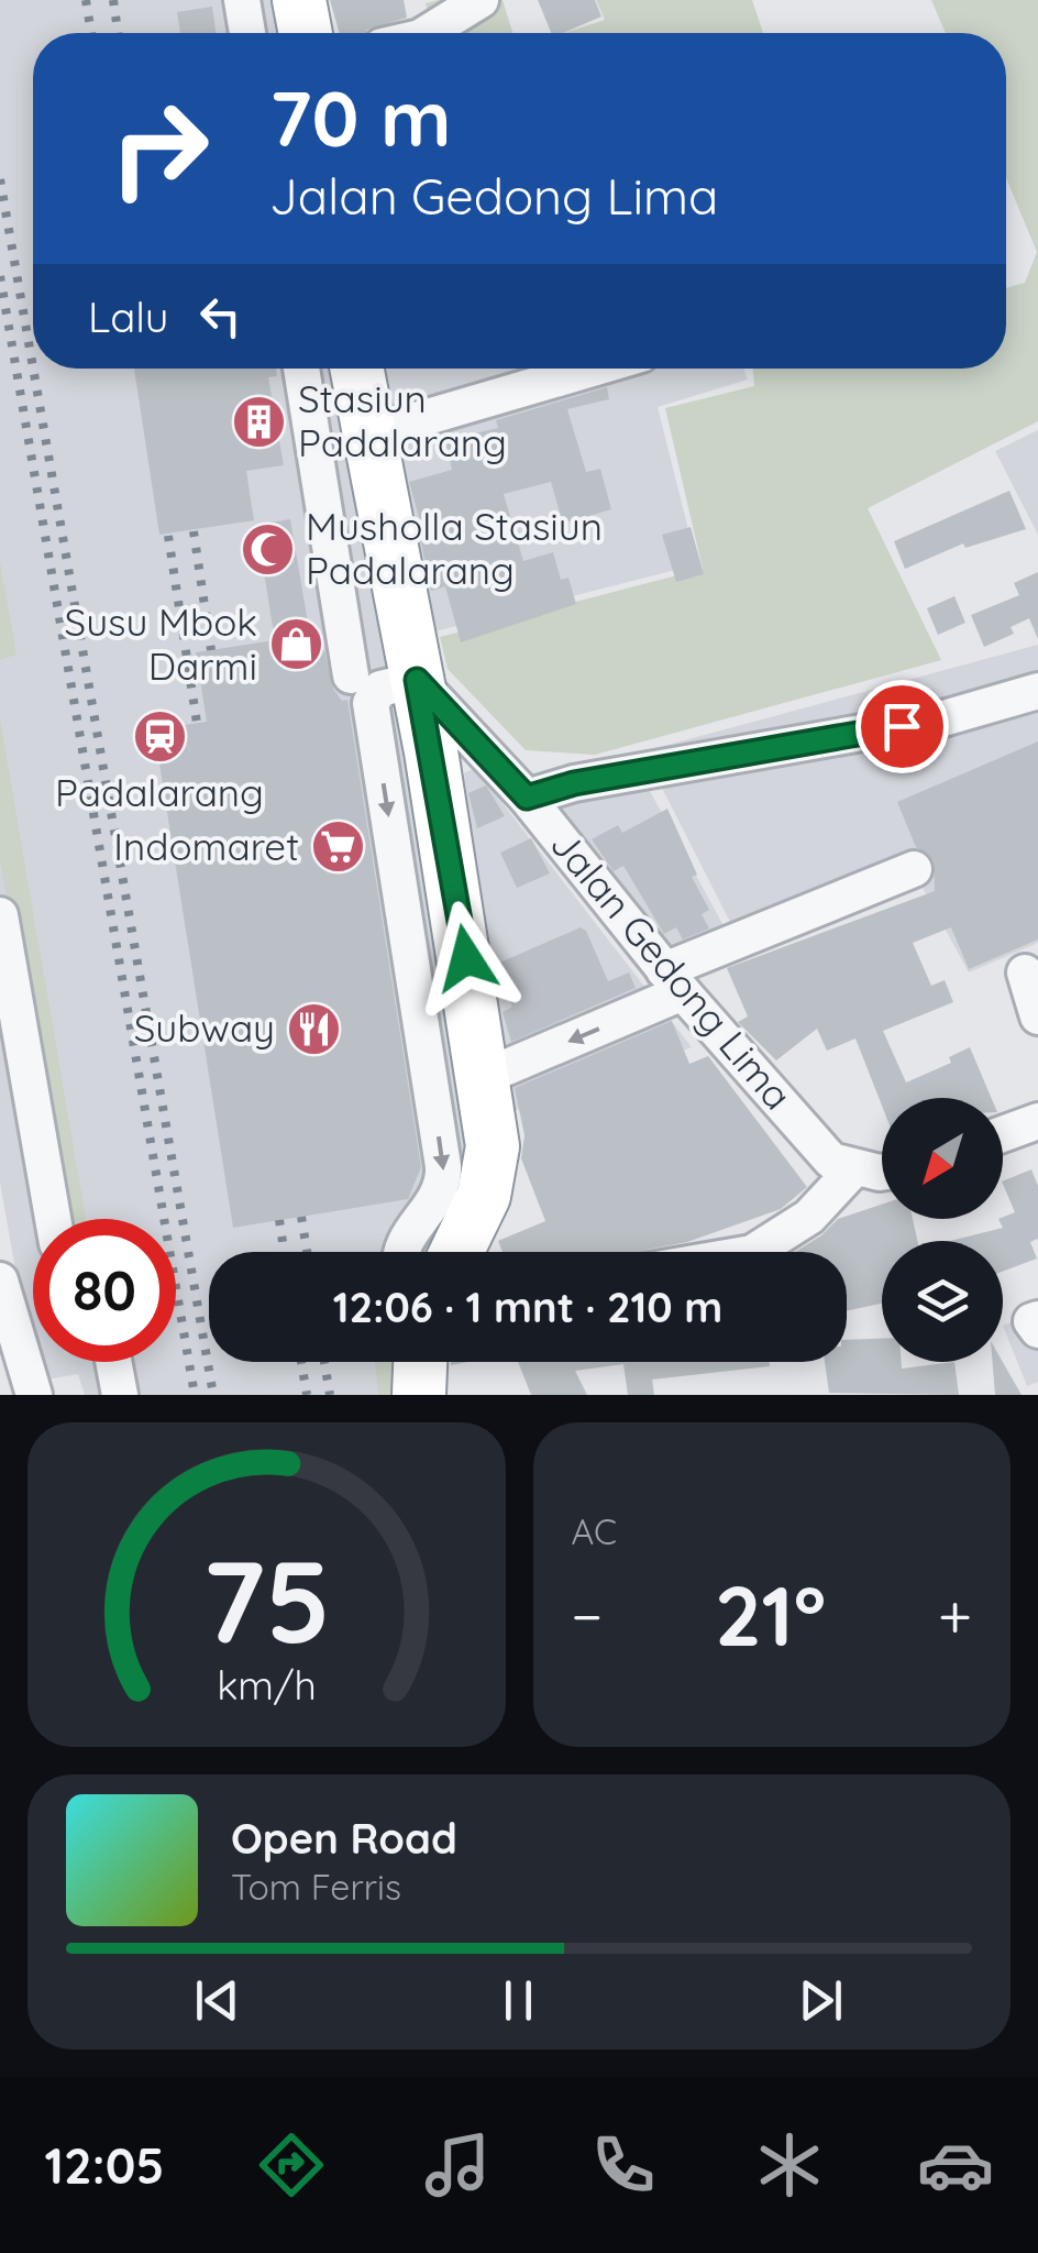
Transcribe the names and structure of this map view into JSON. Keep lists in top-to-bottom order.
{
  "streets": {
    "street": ["Jalan Gedong Lima"]
  },
  "places": {
    "building": ["Stasiun Padalarang"],
    "mosque": ["Musholla Stasiun Padalarang"],
    "shop": ["Susu Mbok Darmi"],
    "station": ["Padalarang"],
    "supermarket": ["Indomaret"],
    "restaurant": ["Subway"]
  },
  "north": "bottom left",
  "page": {
    "turn": ["70 m", "Jalan Gedong Lima"],
    "then": "Lalu",
    "limit": "80",
    "trip": "12:06 · 1 mnt · 210 m",
    "tile": "AC",
    "heat": ["−", "21°", "+"],
    "song": ["Open Road", "Tom Ferris"],
    "tabs": "12:05",
    "gauge": ["75", "km/h"]
  }
}
